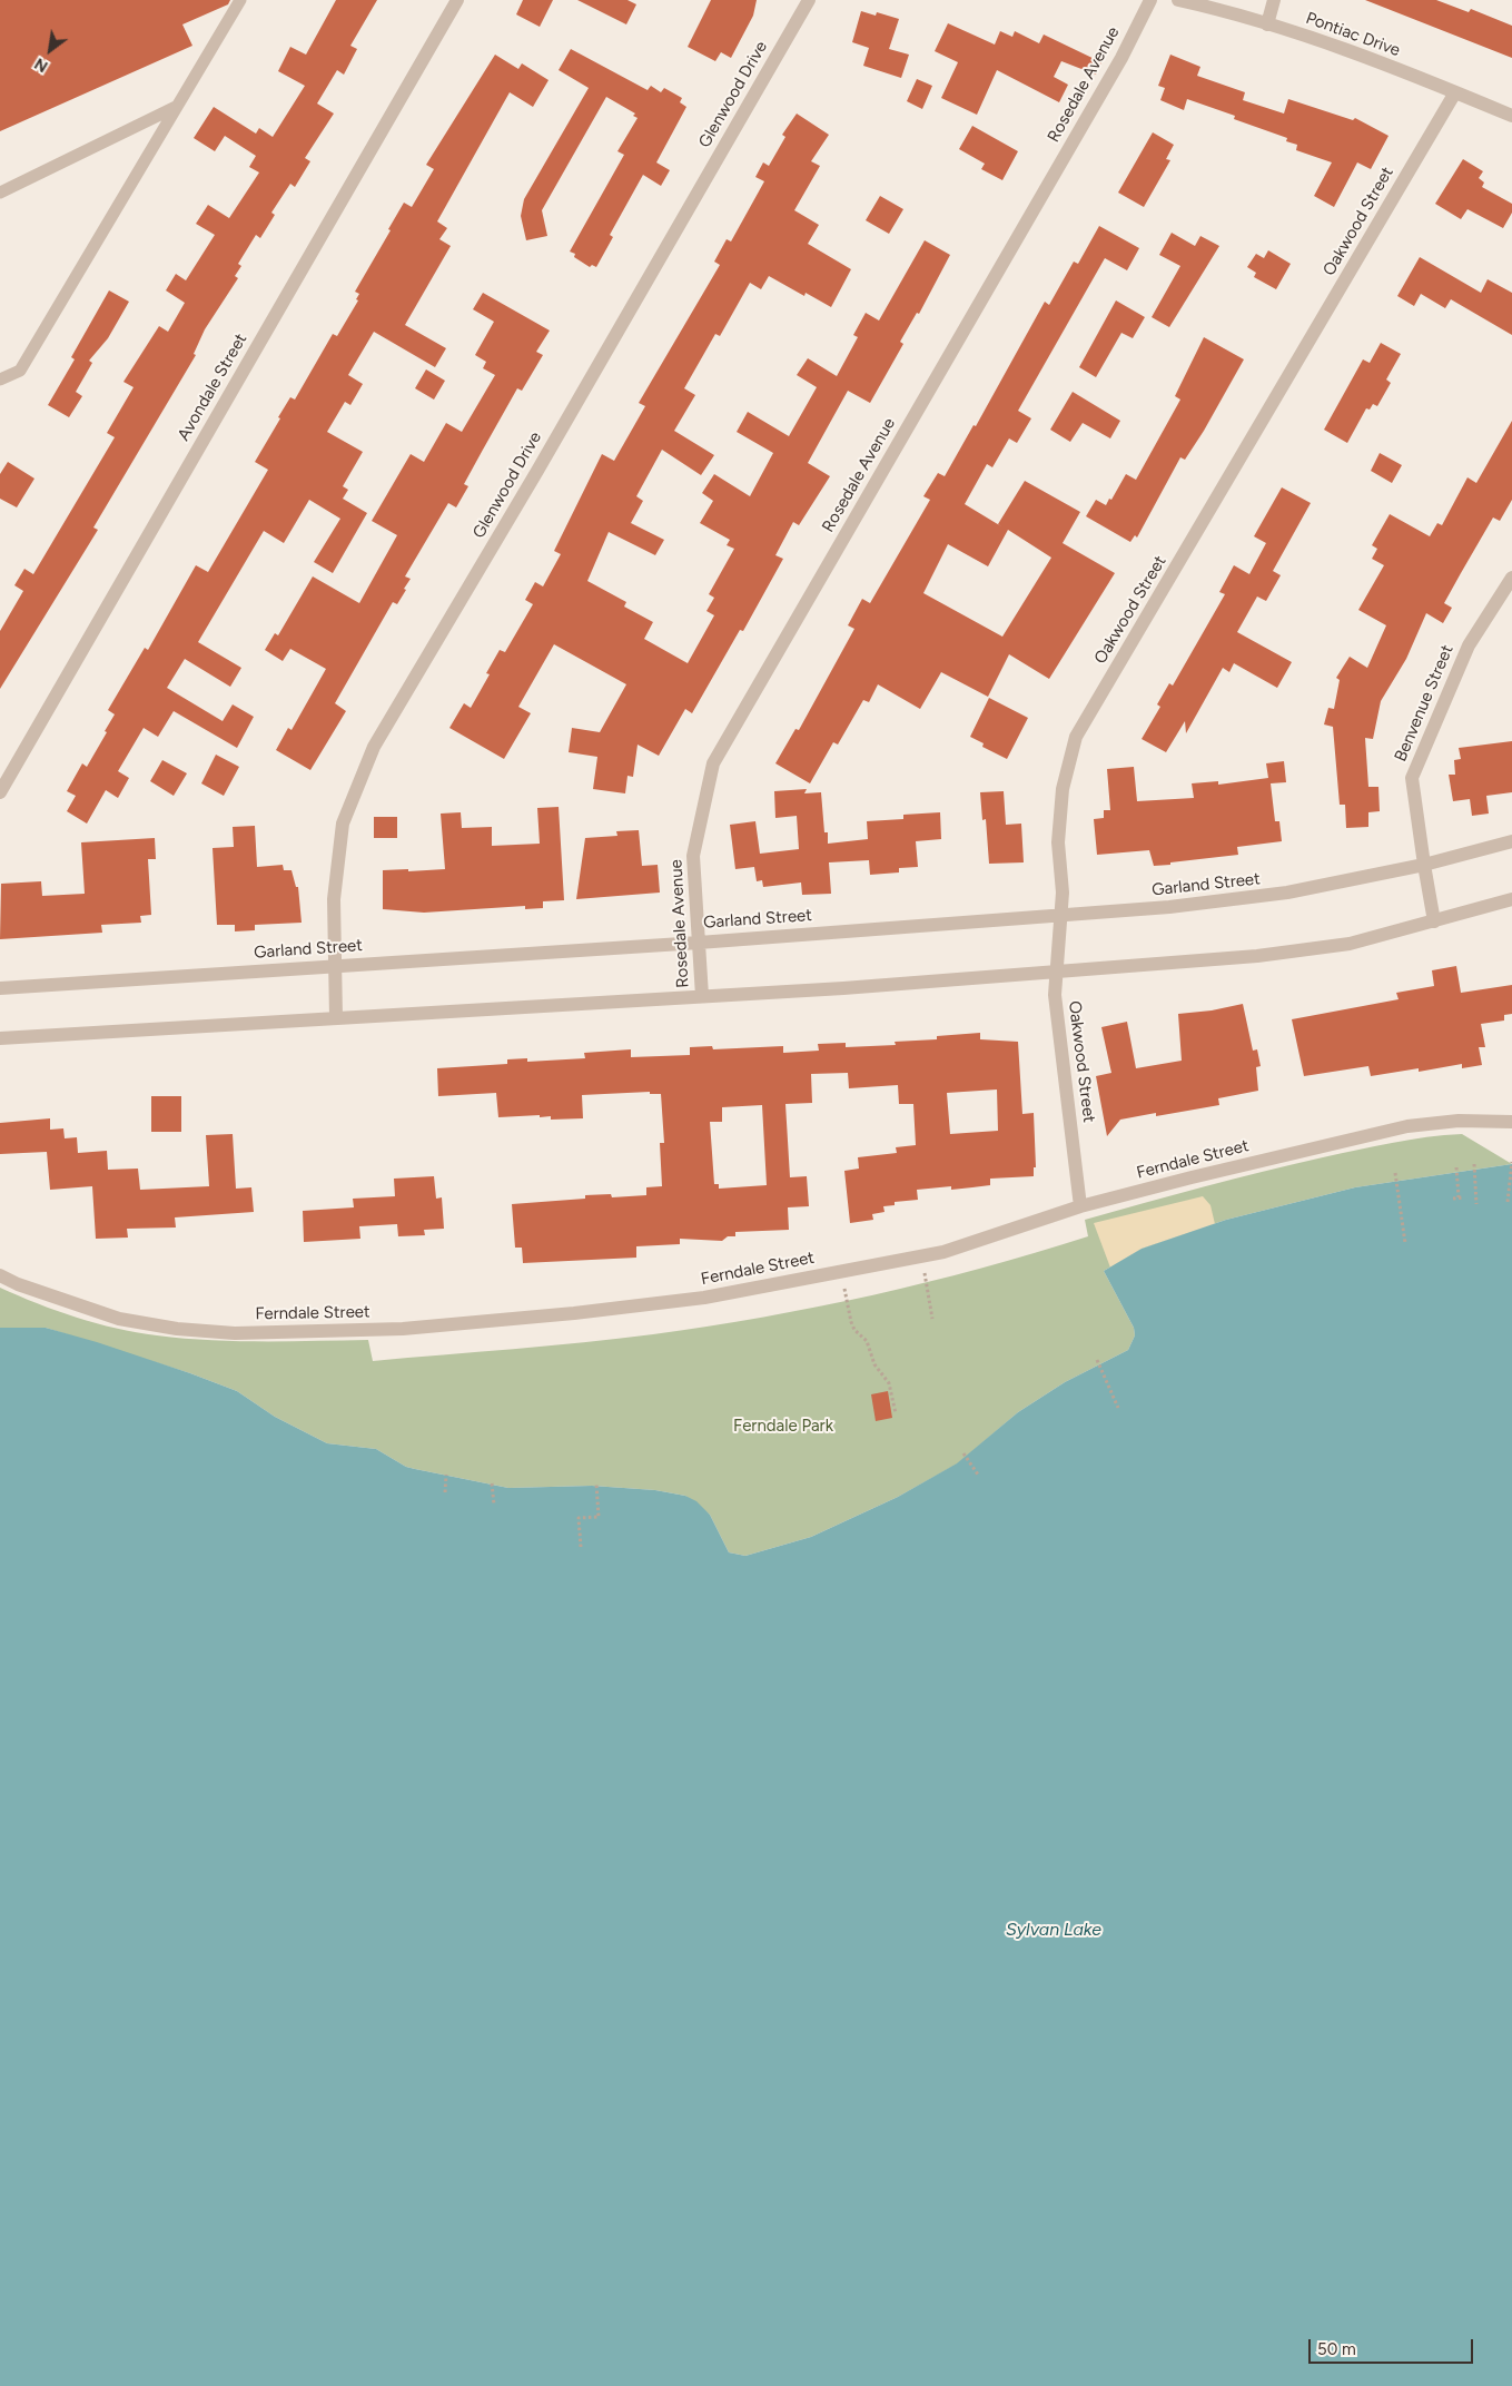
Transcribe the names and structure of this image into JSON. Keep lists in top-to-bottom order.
{
  "streets": {
    "street": [
      "Pontiac Drive",
      "Rosedale Avenue",
      "Glenwood Drive",
      "Oakwood Street",
      "Avondale Street",
      "Benvenue Street",
      "Garland Street",
      "Ferndale Street"
    ]
  },
  "crossings": [
    ["Pontiac Drive", "Oakwood Street"],
    ["Rosedale Avenue", "Garland Street"],
    ["Glenwood Drive", "Garland Street"],
    ["Oakwood Street", "Garland Street"],
    ["Oakwood Street", "Ferndale Street"],
    ["Benvenue Street", "Garland Street"]
  ],
  "water": ["Sylvan Lake"],
  "parks": ["Ferndale Park"],
  "scale_bar": "50 m",
  "north": "bottom left"
}
